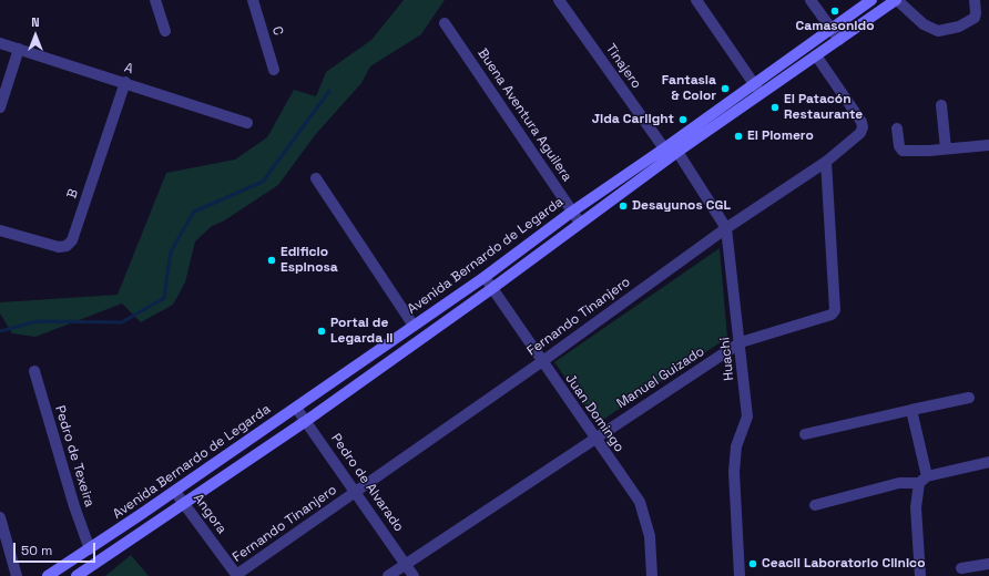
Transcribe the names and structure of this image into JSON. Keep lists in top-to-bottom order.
{
  "streets": {
    "street": [
      "C",
      "Tinajero",
      "A",
      "Buena Aventura Aguilera",
      "B",
      "Avenida Bernardo de Legarda",
      "Fernando Tinanjero",
      "Huachi",
      "Manuel Guizado",
      "Juan Domingo",
      "Pedro de Texeira",
      "Pedro de Alvarado",
      "Angora"
    ]
  },
  "crossings": [
    ["Tinajero", "Avenida Bernardo de Legarda"],
    ["A", "B"],
    ["Buena Aventura Aguilera", "Avenida Bernardo de Legarda"],
    ["Avenida Bernardo de Legarda", "Juan Domingo"],
    ["Avenida Bernardo de Legarda", "Pedro de Texeira"],
    ["Avenida Bernardo de Legarda", "Pedro de Alvarado"],
    ["Avenida Bernardo de Legarda", "Angora"],
    ["Fernando Tinanjero", "Huachi"],
    ["Fernando Tinanjero", "Manuel Guizado"],
    ["Fernando Tinanjero", "Juan Domingo"],
    ["Fernando Tinanjero", "Pedro de Alvarado"],
    ["Fernando Tinanjero", "Angora"],
    ["Huachi", "Manuel Guizado"],
    ["Manuel Guizado", "Juan Domingo"],
    ["Manuel Guizado", "Pedro de Alvarado"]
  ],
  "places": [
    "Camasonido",
    "Fantasia & Color",
    "El Patacón Restaurante",
    "Jida Carlight",
    "El Plomero",
    "Desayunos CGL",
    "Edificio Espinosa",
    "Portal de Legarda II",
    "Ceacli Laboratorio Clinico"
  ],
  "scale_bar": "50 m",
  "north": "top"
}
